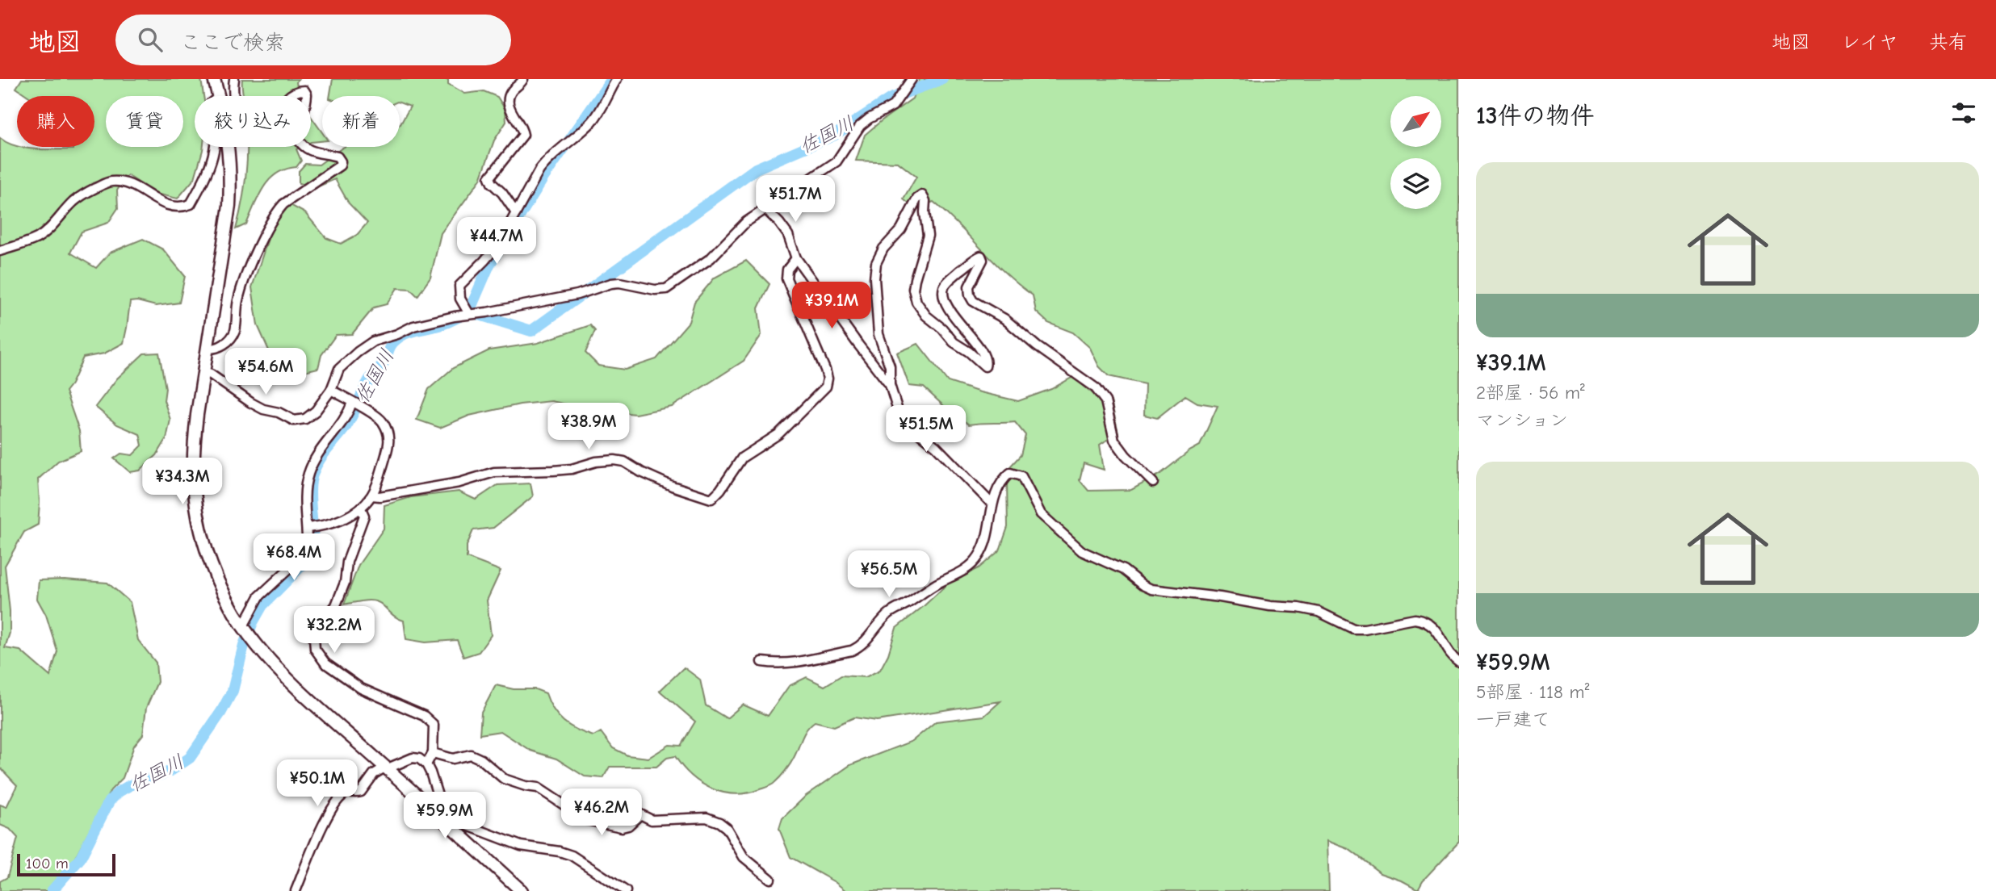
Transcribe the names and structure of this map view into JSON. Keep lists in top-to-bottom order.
{
  "water": ["佐国川"],
  "scale_bar": "100 m",
  "north": "top right",
  "page": {
    "header": "地図",
    "search": "ここで検索",
    "nav": ["地図", "レイヤ", "共有"],
    "heading": "13件の物件",
    "chip": [
      "購入",
      "賃貸",
      "絞り込み",
      "新着"
    ],
    "list": [
      {
        "name": "¥39.1M",
        "note": "2部屋 · 56 m² · マンション"
      },
      {
        "name": "¥59.9M",
        "note": "5部屋 · 118 m² · 一戸建て"
      }
    ],
    "price": [
      "¥51.7M",
      "¥44.7M",
      "¥39.1M",
      "¥54.6M",
      "¥38.9M",
      "¥51.5M",
      "¥34.3M",
      "¥68.4M",
      "¥56.5M",
      "¥32.2M",
      "¥50.1M",
      "¥46.2M",
      "¥59.9M"
    ],
    "scale": "100 m"
  }
}
